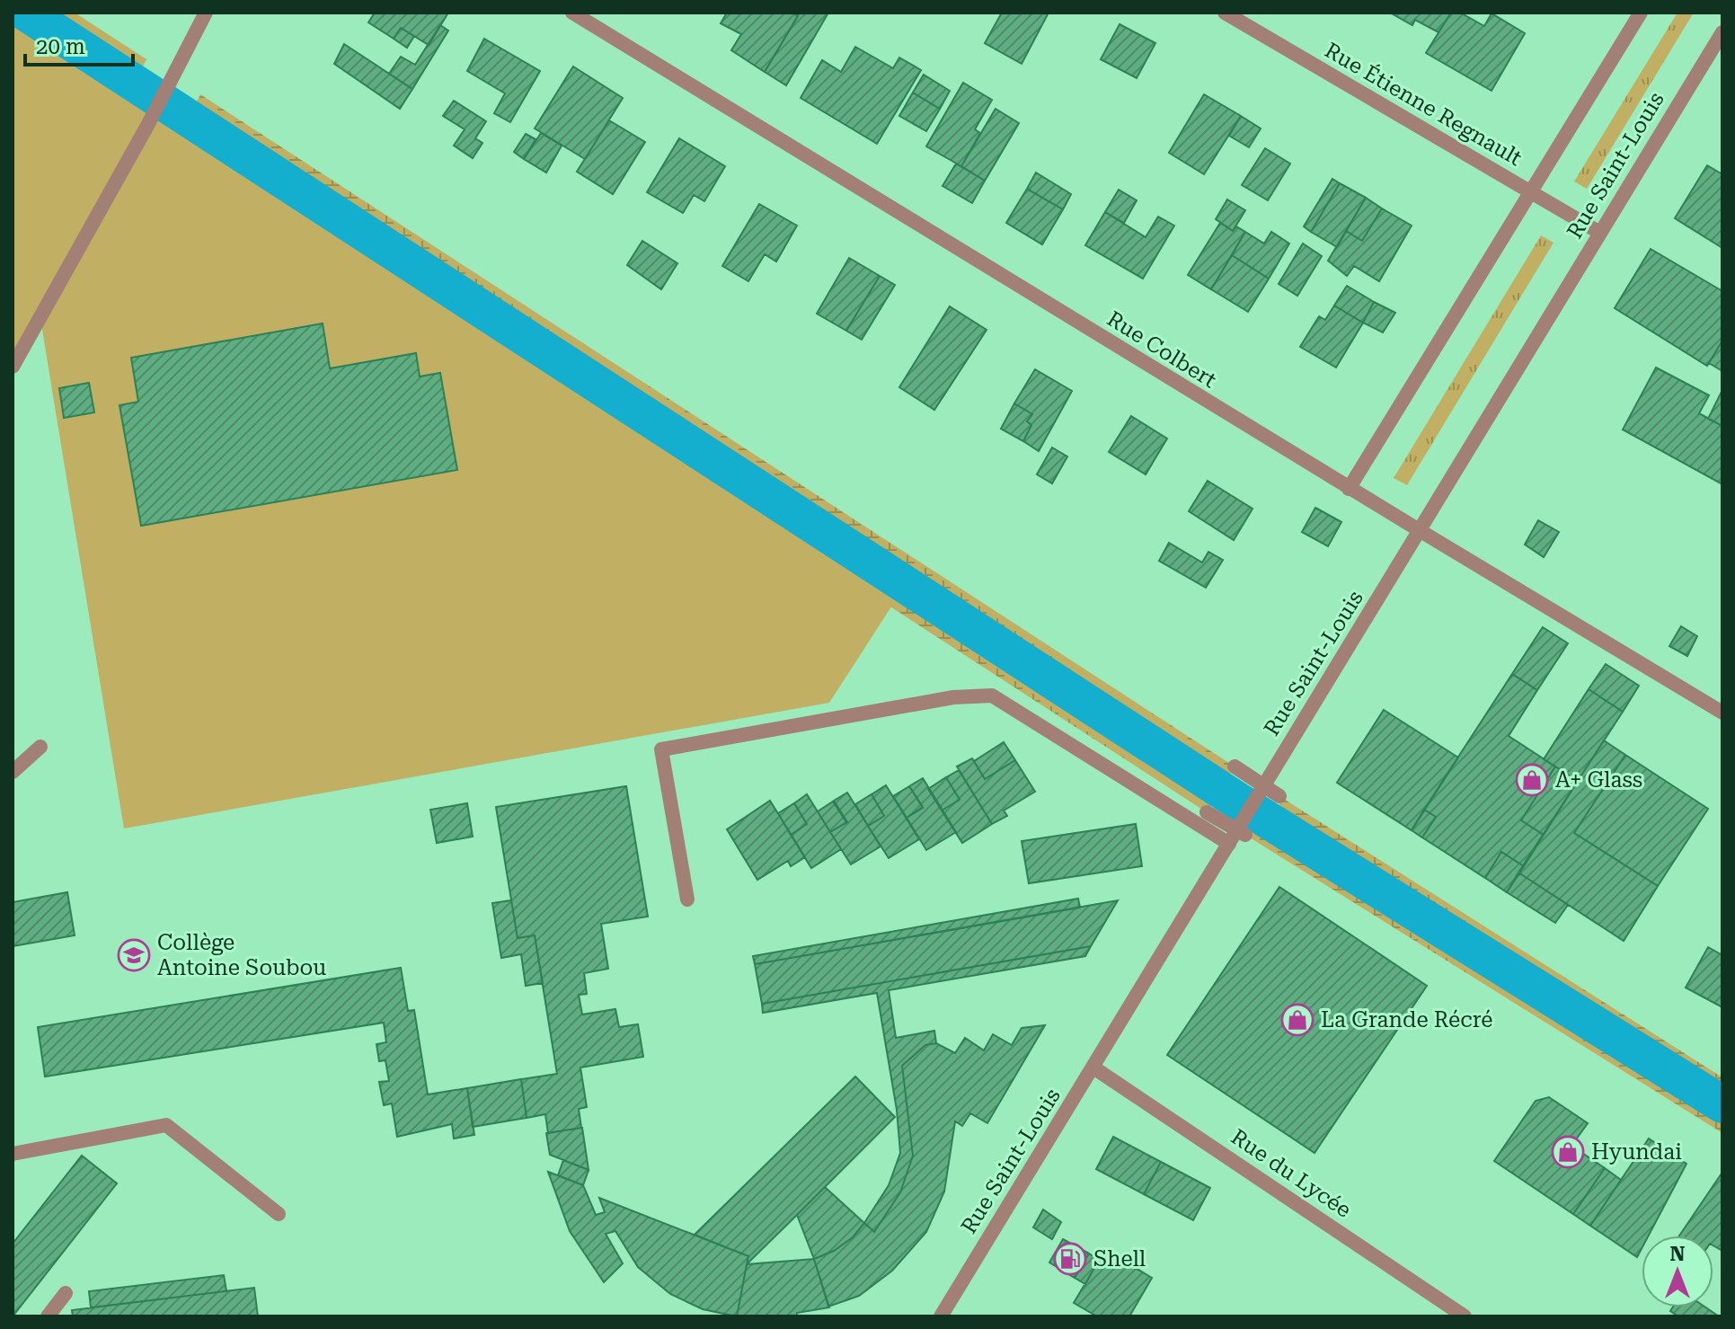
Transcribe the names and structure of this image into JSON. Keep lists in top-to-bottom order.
{
  "streets": {
    "street": [
      "Rue Étienne Regnault",
      "Rue Saint-Louis",
      "Rue Colbert",
      "Rue du Lycée"
    ]
  },
  "crossings": [
    ["Rue Étienne Regnault", "Rue Saint-Louis"],
    ["Rue Saint-Louis", "Rue Colbert"],
    ["Rue Saint-Louis", "Rue du Lycée"]
  ],
  "places": {
    "shop": ["A+ Glass", "La Grande Récré", "Hyundai"],
    "school or university": ["Collège Antoine Soubou"],
    "fuel station": ["Shell"]
  },
  "scale_bar": "20 m",
  "north": "top"
}
